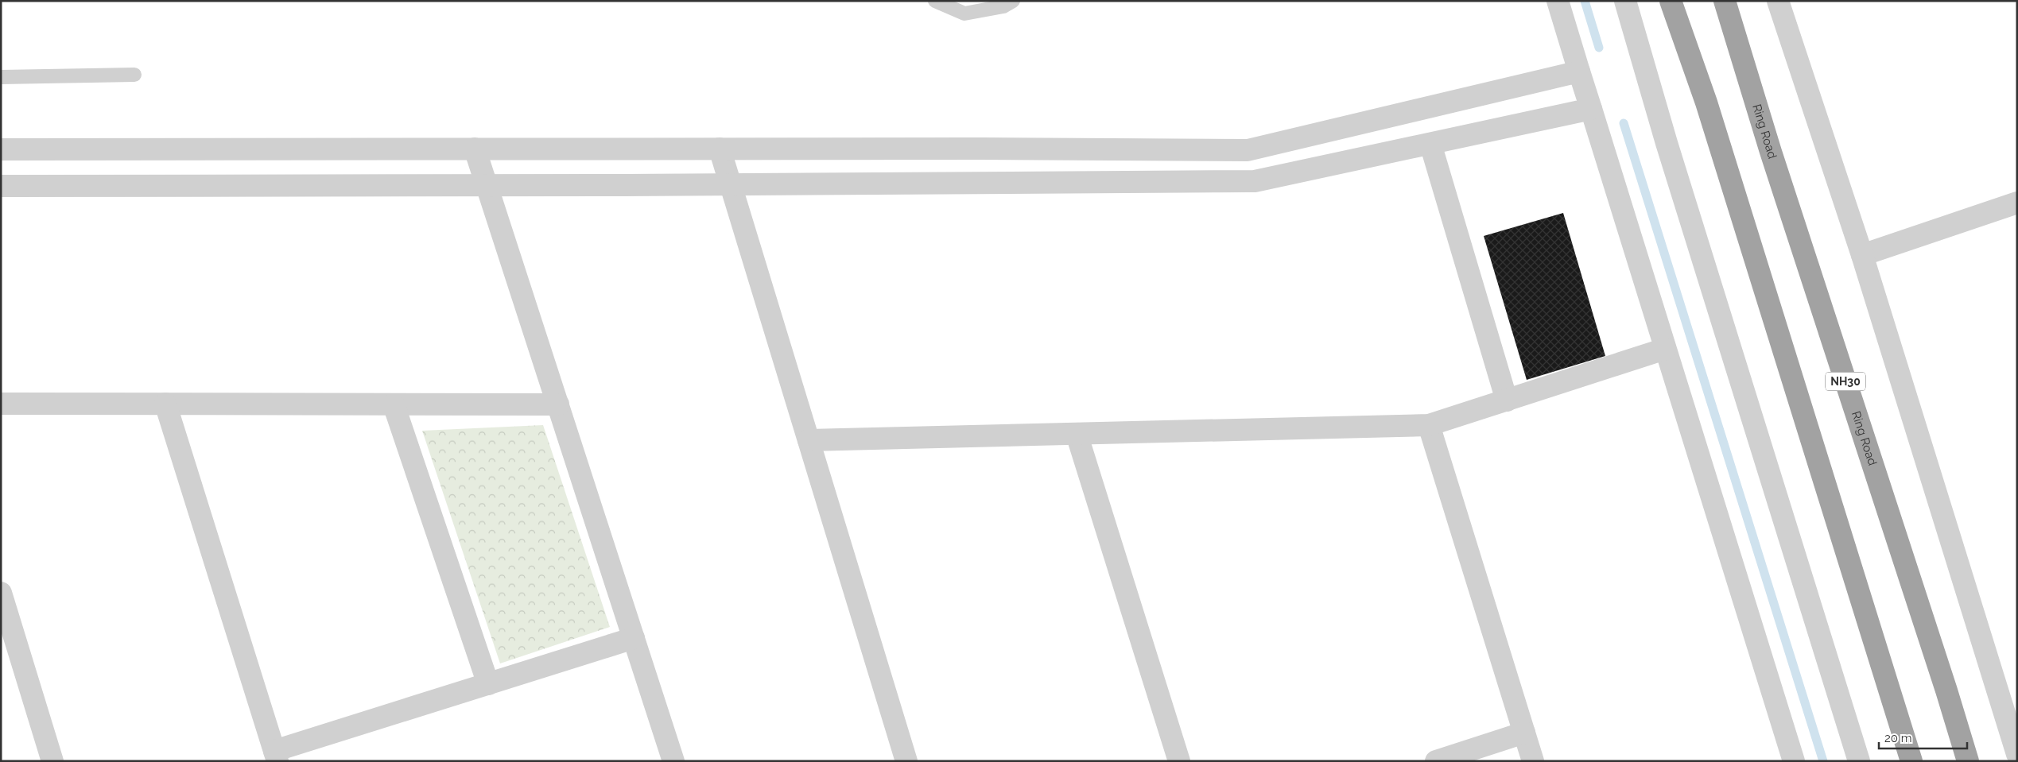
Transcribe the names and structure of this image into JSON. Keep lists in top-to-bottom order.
{
  "streets": {
    "highway": ["Ring Road", "NH30"]
  },
  "scale_bar": "20 m"
}
